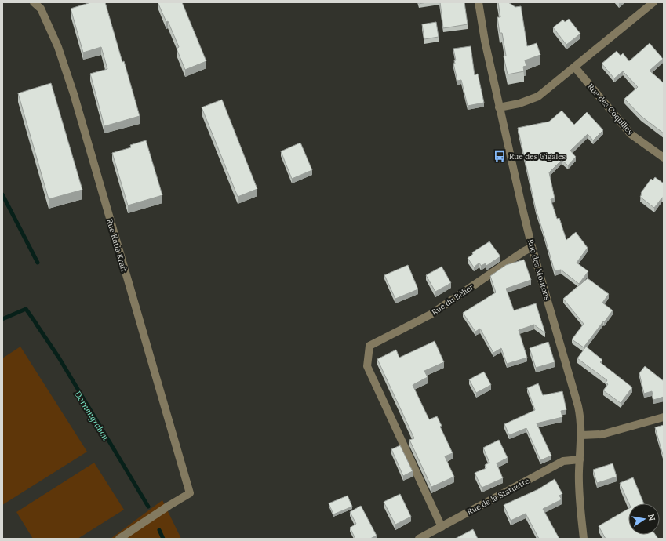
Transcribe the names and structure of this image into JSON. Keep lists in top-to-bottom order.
{
  "streets": {
    "street": [
      "Rue des Coquilles",
      "Rue Katia Kraft",
      "Rue des Moutons",
      "Rue du Bélier",
      "Rue de la Statuette"
    ]
  },
  "crossings": [
    ["Rue des Moutons", "Rue du Bélier"],
    ["Rue des Moutons", "Rue de la Statuette"],
    ["Rue du Bélier", "Rue de la Statuette"]
  ],
  "water": ["Dornengraben"],
  "places": {
    "bus stop": ["Rue des Cigales"]
  },
  "north": "right"
}
